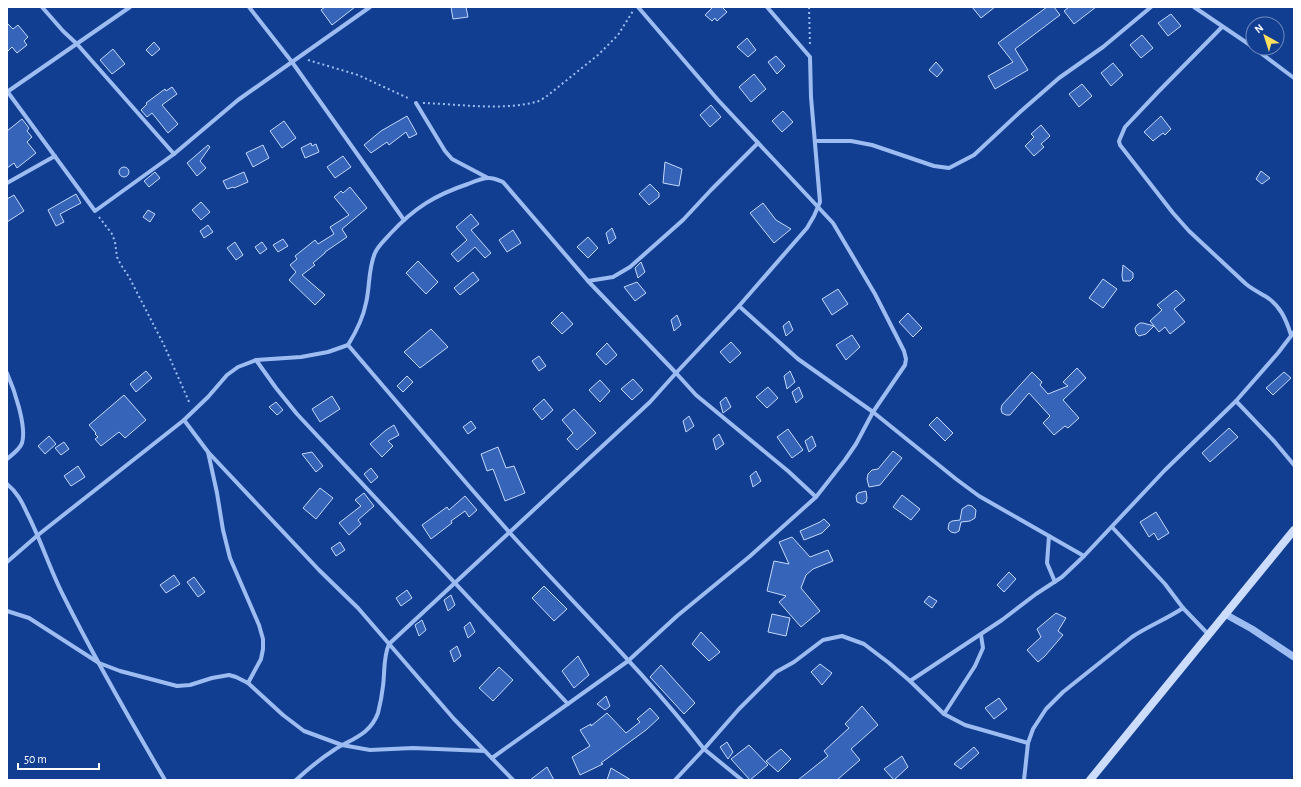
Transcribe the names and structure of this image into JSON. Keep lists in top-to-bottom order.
{
  "scale_bar": "50 m",
  "north": "top left"
}
